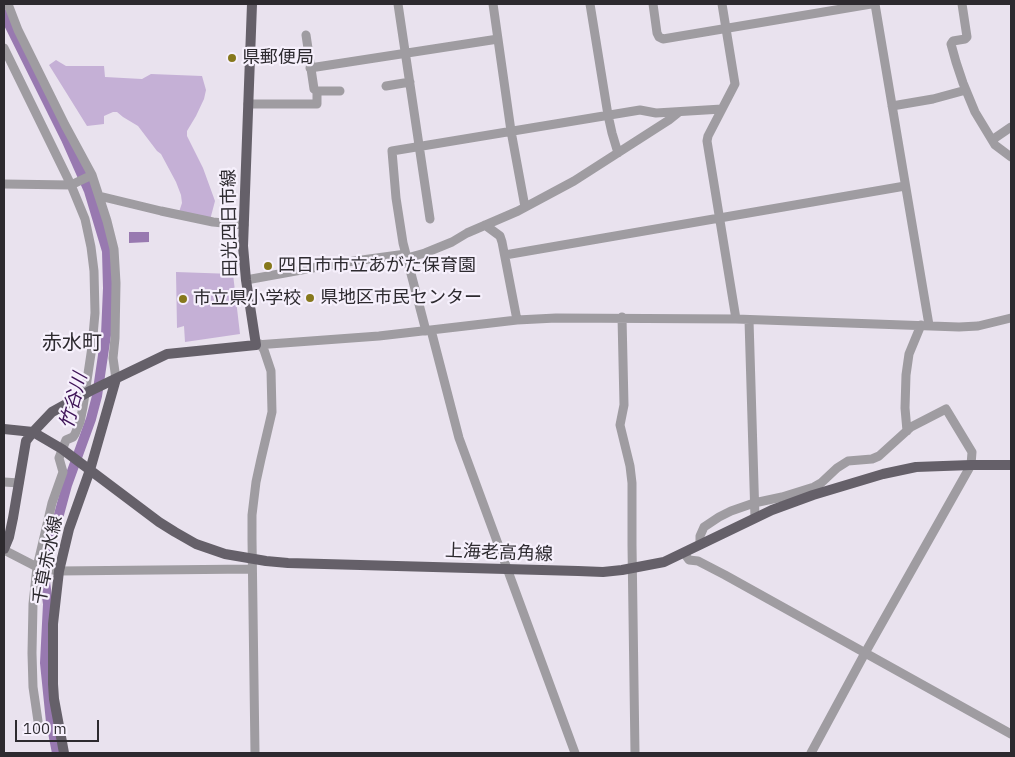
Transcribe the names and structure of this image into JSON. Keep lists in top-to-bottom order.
{
  "streets": {
    "main road": ["田光四日市線", "上海老高角線", "千草赤水線"]
  },
  "crossings": [
    ["上海老高角線", "千草赤水線"]
  ],
  "districts": ["赤水町"],
  "water": ["竹谷川"],
  "places": [
    "県郵便局",
    "四日市市立あがた保育園",
    "県地区市民センター",
    "市立県小学校"
  ],
  "scale_bar": "100 m"
}
